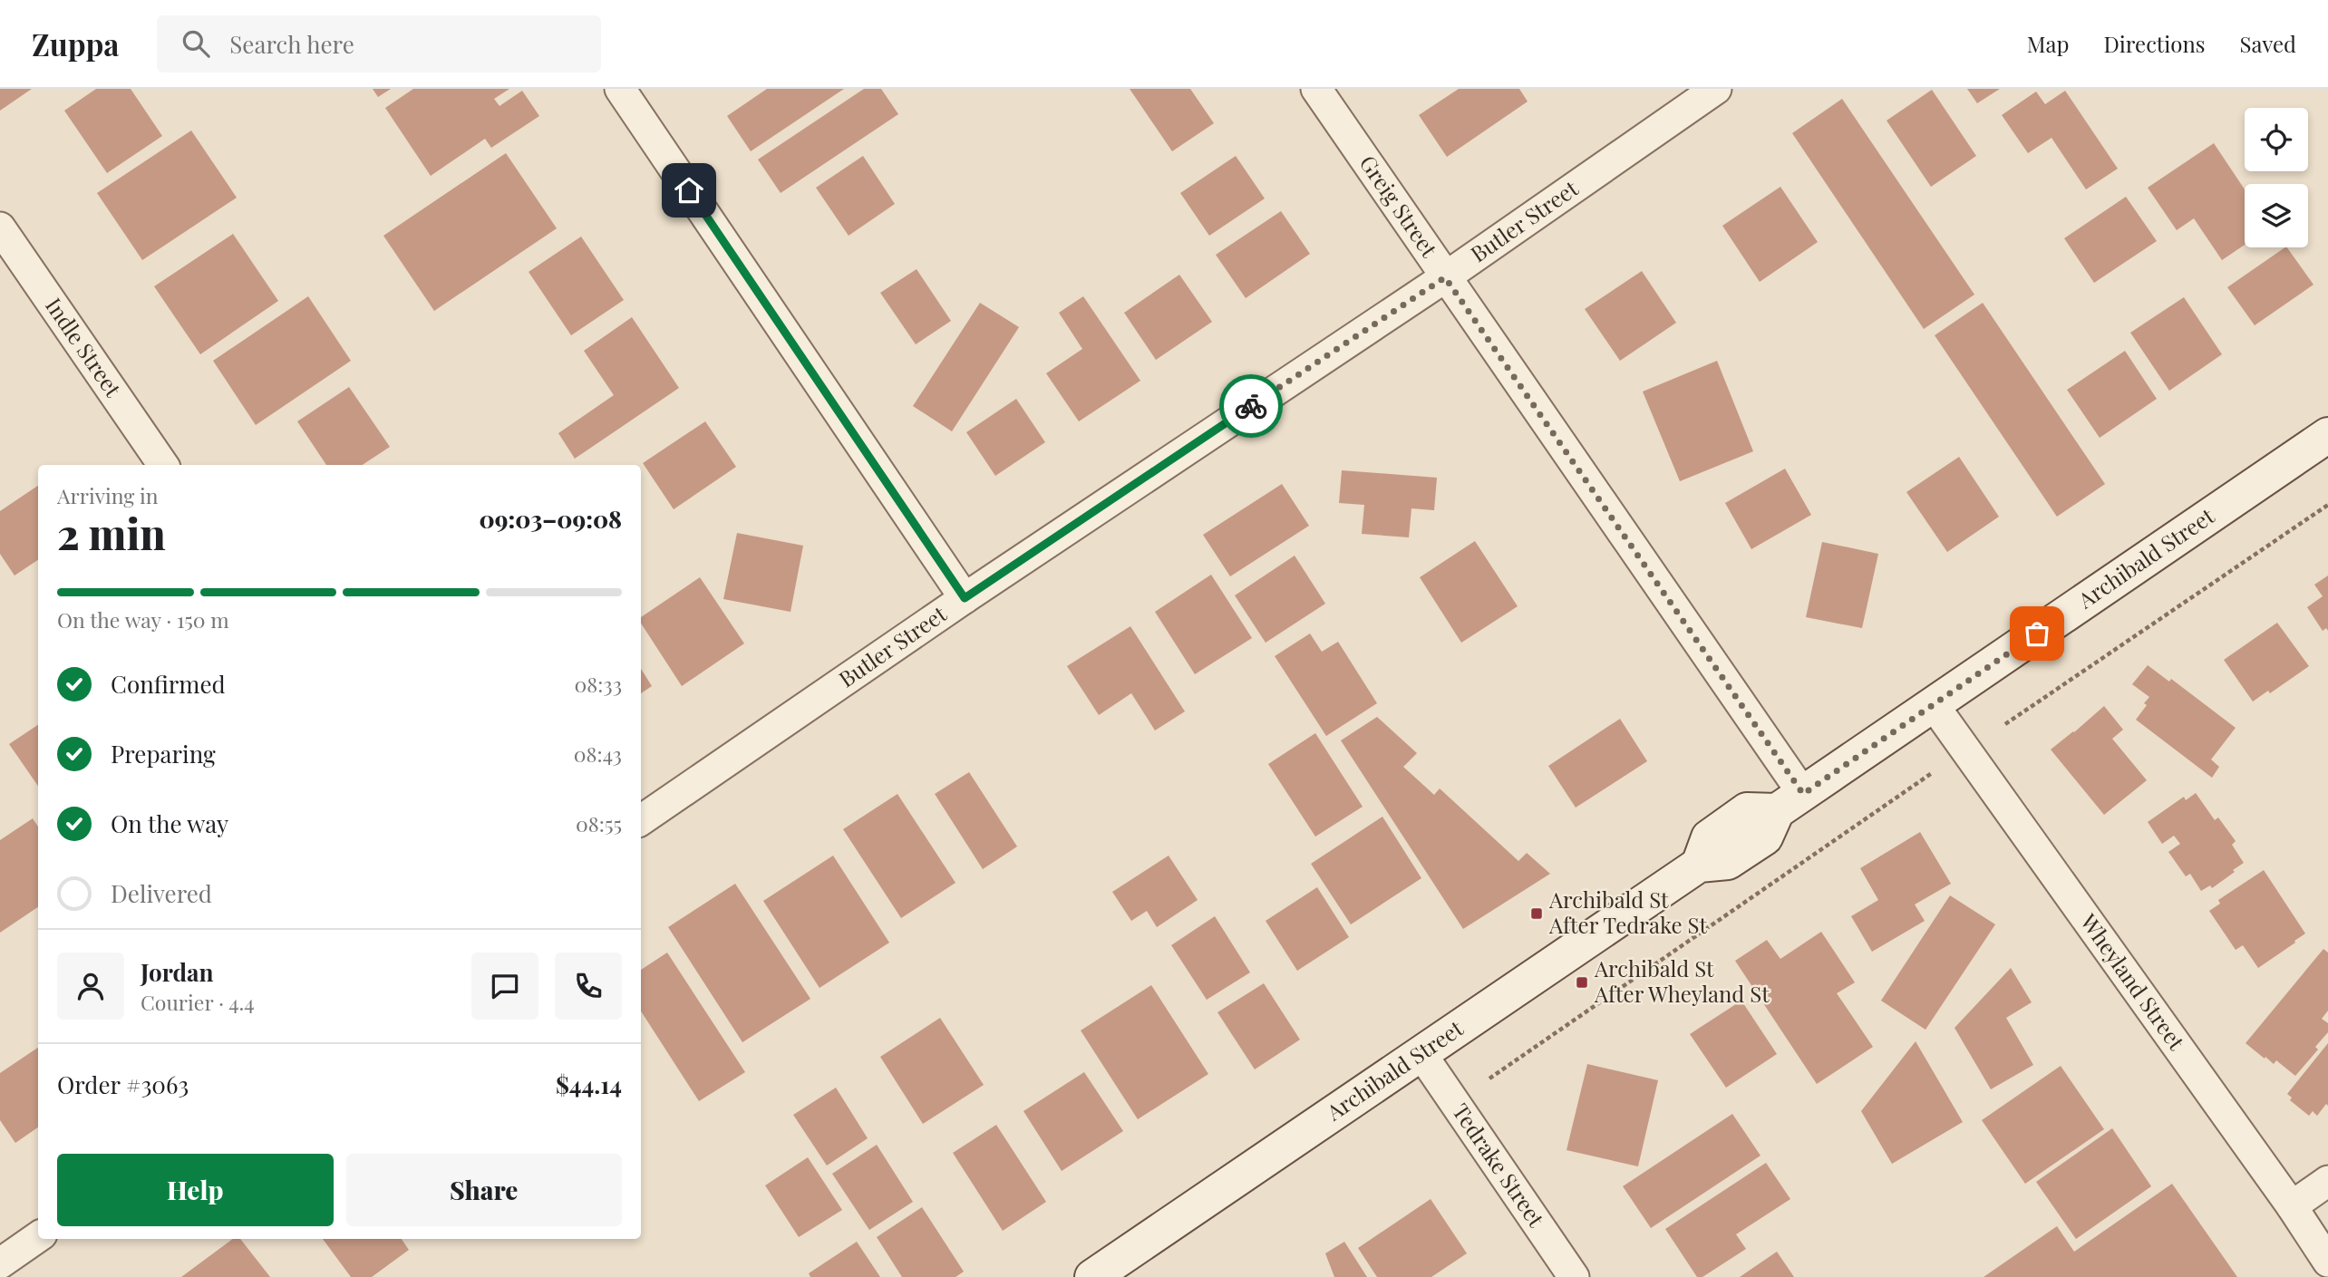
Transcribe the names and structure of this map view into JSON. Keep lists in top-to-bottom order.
{
  "streets": {
    "street": [
      "Greig Street",
      "Butler Street",
      "Indle Street",
      "Archibald Street",
      "Wheyland Street",
      "Tedrake Street"
    ]
  },
  "crossings": [
    ["Greig Street", "Butler Street"],
    ["Greig Street", "Archibald Street"],
    ["Archibald Street", "Wheyland Street"],
    ["Archibald Street", "Tedrake Street"]
  ],
  "places": {
    "transit": ["Archibald St After Tedrake St", "Archibald St After Wheyland St"]
  },
  "page": {
    "header": "Zuppa",
    "search": "Search here",
    "nav": ["Map", "Directions", "Saved"],
    "heading": ["2 min", "Arriving in", "09:03–09:08"],
    "panel": [
      "Jordan",
      "Courier · 4.4",
      "Order #3063",
      "$44.14"
    ],
    "bar": "On the way · 150 m",
    "list": [
      ["Confirmed", "08:33"],
      ["Preparing", "08:43"],
      ["On the way", "08:55"],
      "Delivered"
    ],
    "buttons": ["Help", "Share"]
  }
}
